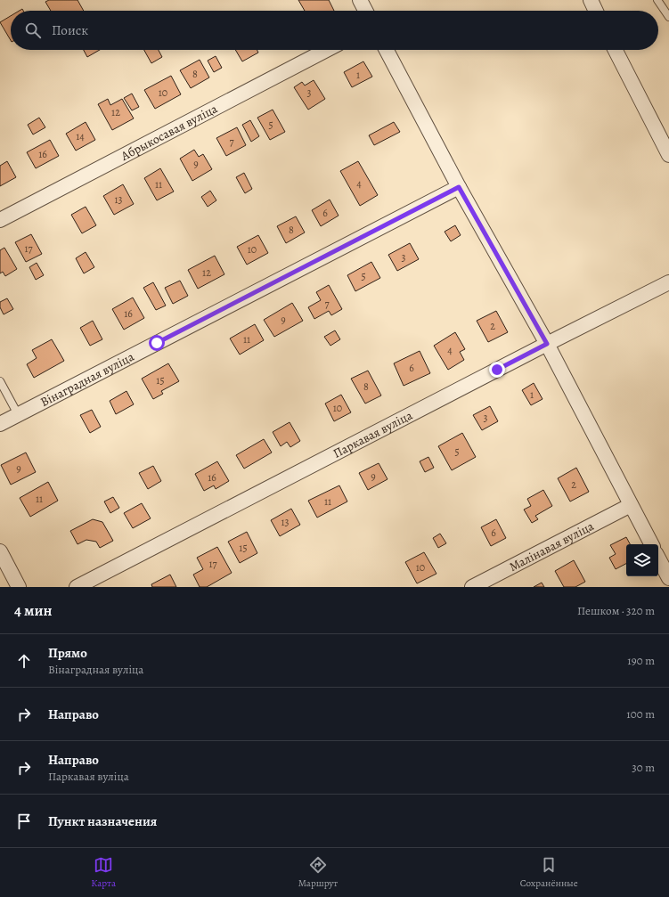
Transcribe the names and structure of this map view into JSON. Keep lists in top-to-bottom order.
{
  "streets": {
    "street": [
      "Абрыкосавая вуліца",
      "Вінаградная вуліца",
      "Паркавая вуліца",
      "Малінавая вуліца"
    ]
  },
  "house_numbers": [
    "8",
    "1",
    "10",
    "3",
    "12",
    "5",
    "14",
    "7",
    "16",
    "9",
    "4",
    "11",
    "13",
    "6",
    "8",
    "17",
    "10",
    "3",
    "12",
    "5",
    "7",
    "16",
    "9",
    "2",
    "11",
    "4",
    "6",
    "15",
    "8",
    "1",
    "10",
    "3",
    "5",
    "9",
    "9",
    "16",
    "2",
    "11",
    "11",
    "13",
    "6",
    "15",
    "17",
    "10"
  ],
  "page": {
    "search": "Поиск",
    "heading": ["4 мин", "Пешком · 320 m"],
    "list": [
      ["Прямо", "Вінаградная вуліца", "190 m"],
      ["Направо", "100 m"],
      ["Направо", "Паркавая вуліца", "30 m"],
      "Пункт назначения"
    ],
    "nav": ["Карта", "Маршрут", "Сохранённые"]
  }
}
